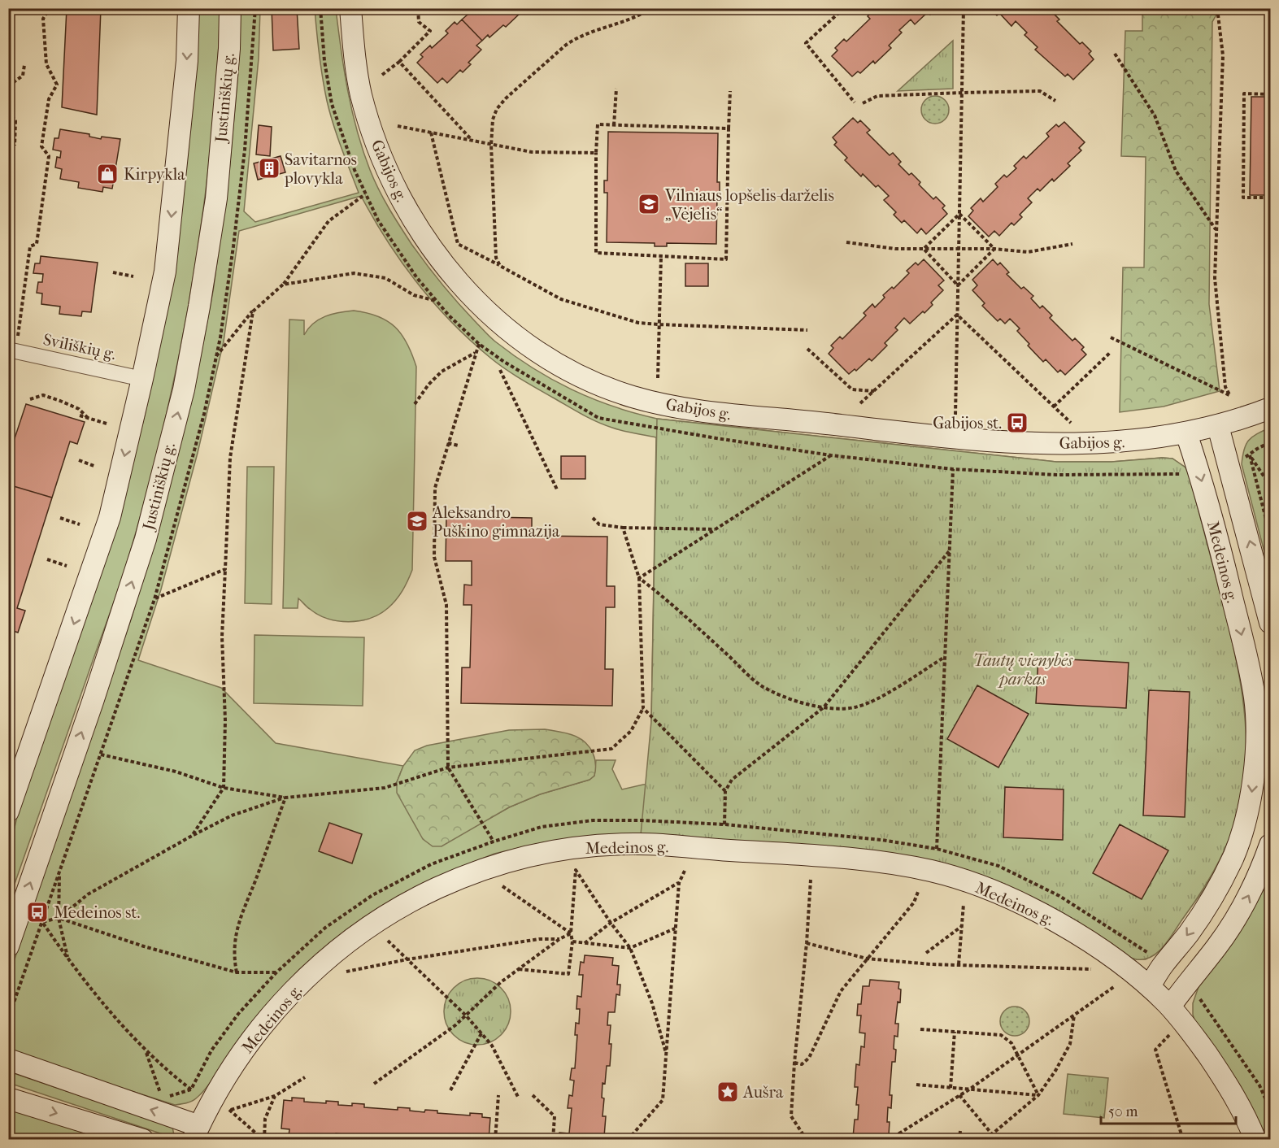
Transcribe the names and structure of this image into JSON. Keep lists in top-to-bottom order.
{
  "streets": {
    "street": [
      "Justiniškių g.",
      "Gabijos g.",
      "Sviliškių g.",
      "Medeinos g."
    ]
  },
  "crossings": [
    ["Gabijos g.", "Medeinos g."]
  ],
  "parks": ["Tautų vienybės parkas"],
  "places": {
    "building": ["Savitarnos plovykla"],
    "shop": ["Kirpykla"],
    "school or university": ["Vilniaus lopšelis-darželis „Vėjelis“", "Aleksandro Puškino gimnazija"],
    "bus stop": ["Gabijos st.", "Medeinos st."],
    "place": ["Aušra"]
  },
  "scale_bar": "50 m"
}
